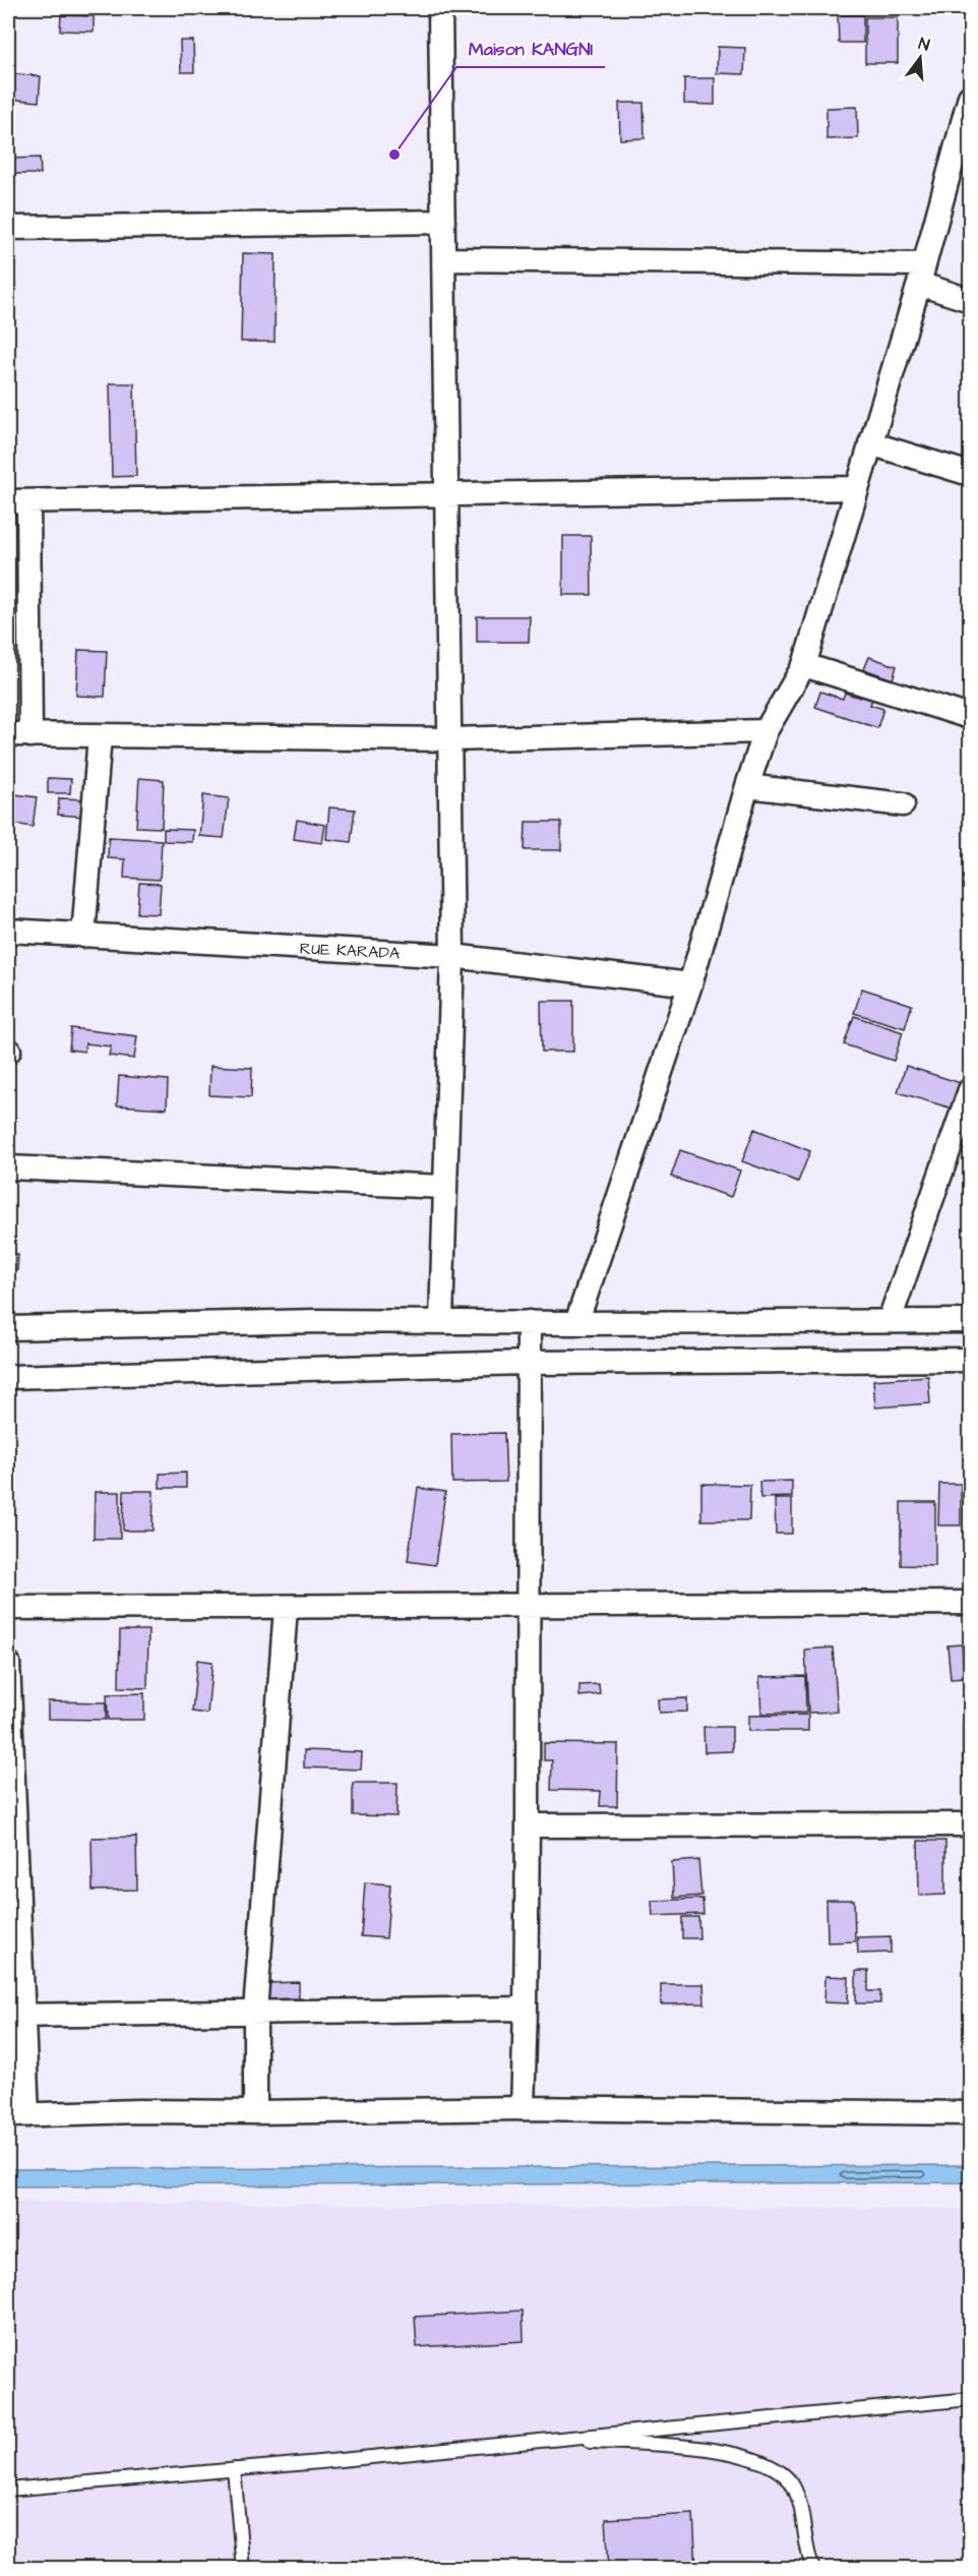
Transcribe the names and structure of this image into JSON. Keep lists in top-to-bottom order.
{
  "streets": {
    "street": ["RUE KARADA"]
  },
  "places": ["Maison KANGNI"],
  "north": "top"
}
